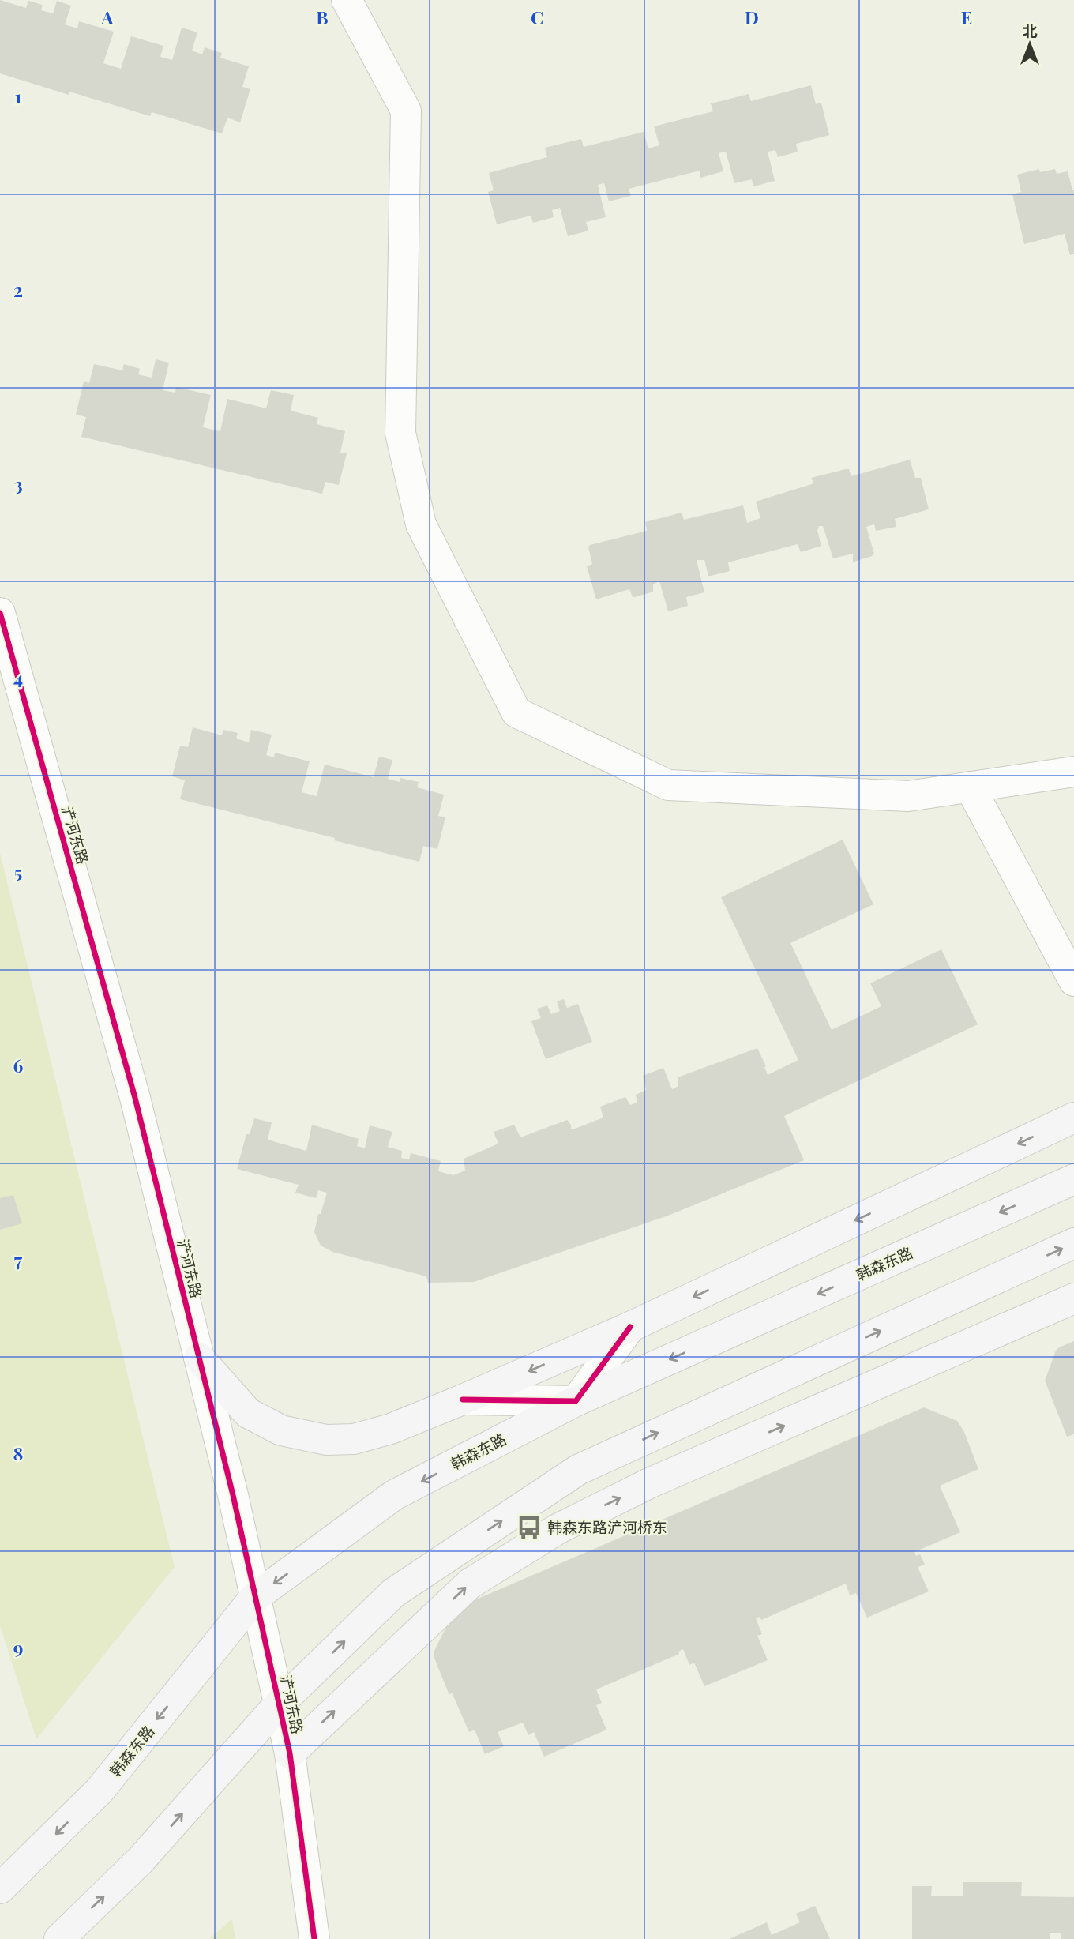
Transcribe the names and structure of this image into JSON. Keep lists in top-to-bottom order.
{
  "streets": {
    "main road": ["韩森东路"],
    "street": ["浐河东路"]
  },
  "crossings": [
    ["浐河东路", "韩森东路"]
  ],
  "places": {
    "bus stop": ["韩森东路浐河桥东"]
  },
  "north": "top",
  "grid": {
    "columns": [
      "A",
      "B",
      "C",
      "D",
      "E"
    ],
    "rows": [
      "1",
      "2",
      "3",
      "4",
      "5",
      "6",
      "7",
      "8",
      "9"
    ]
  }
}
